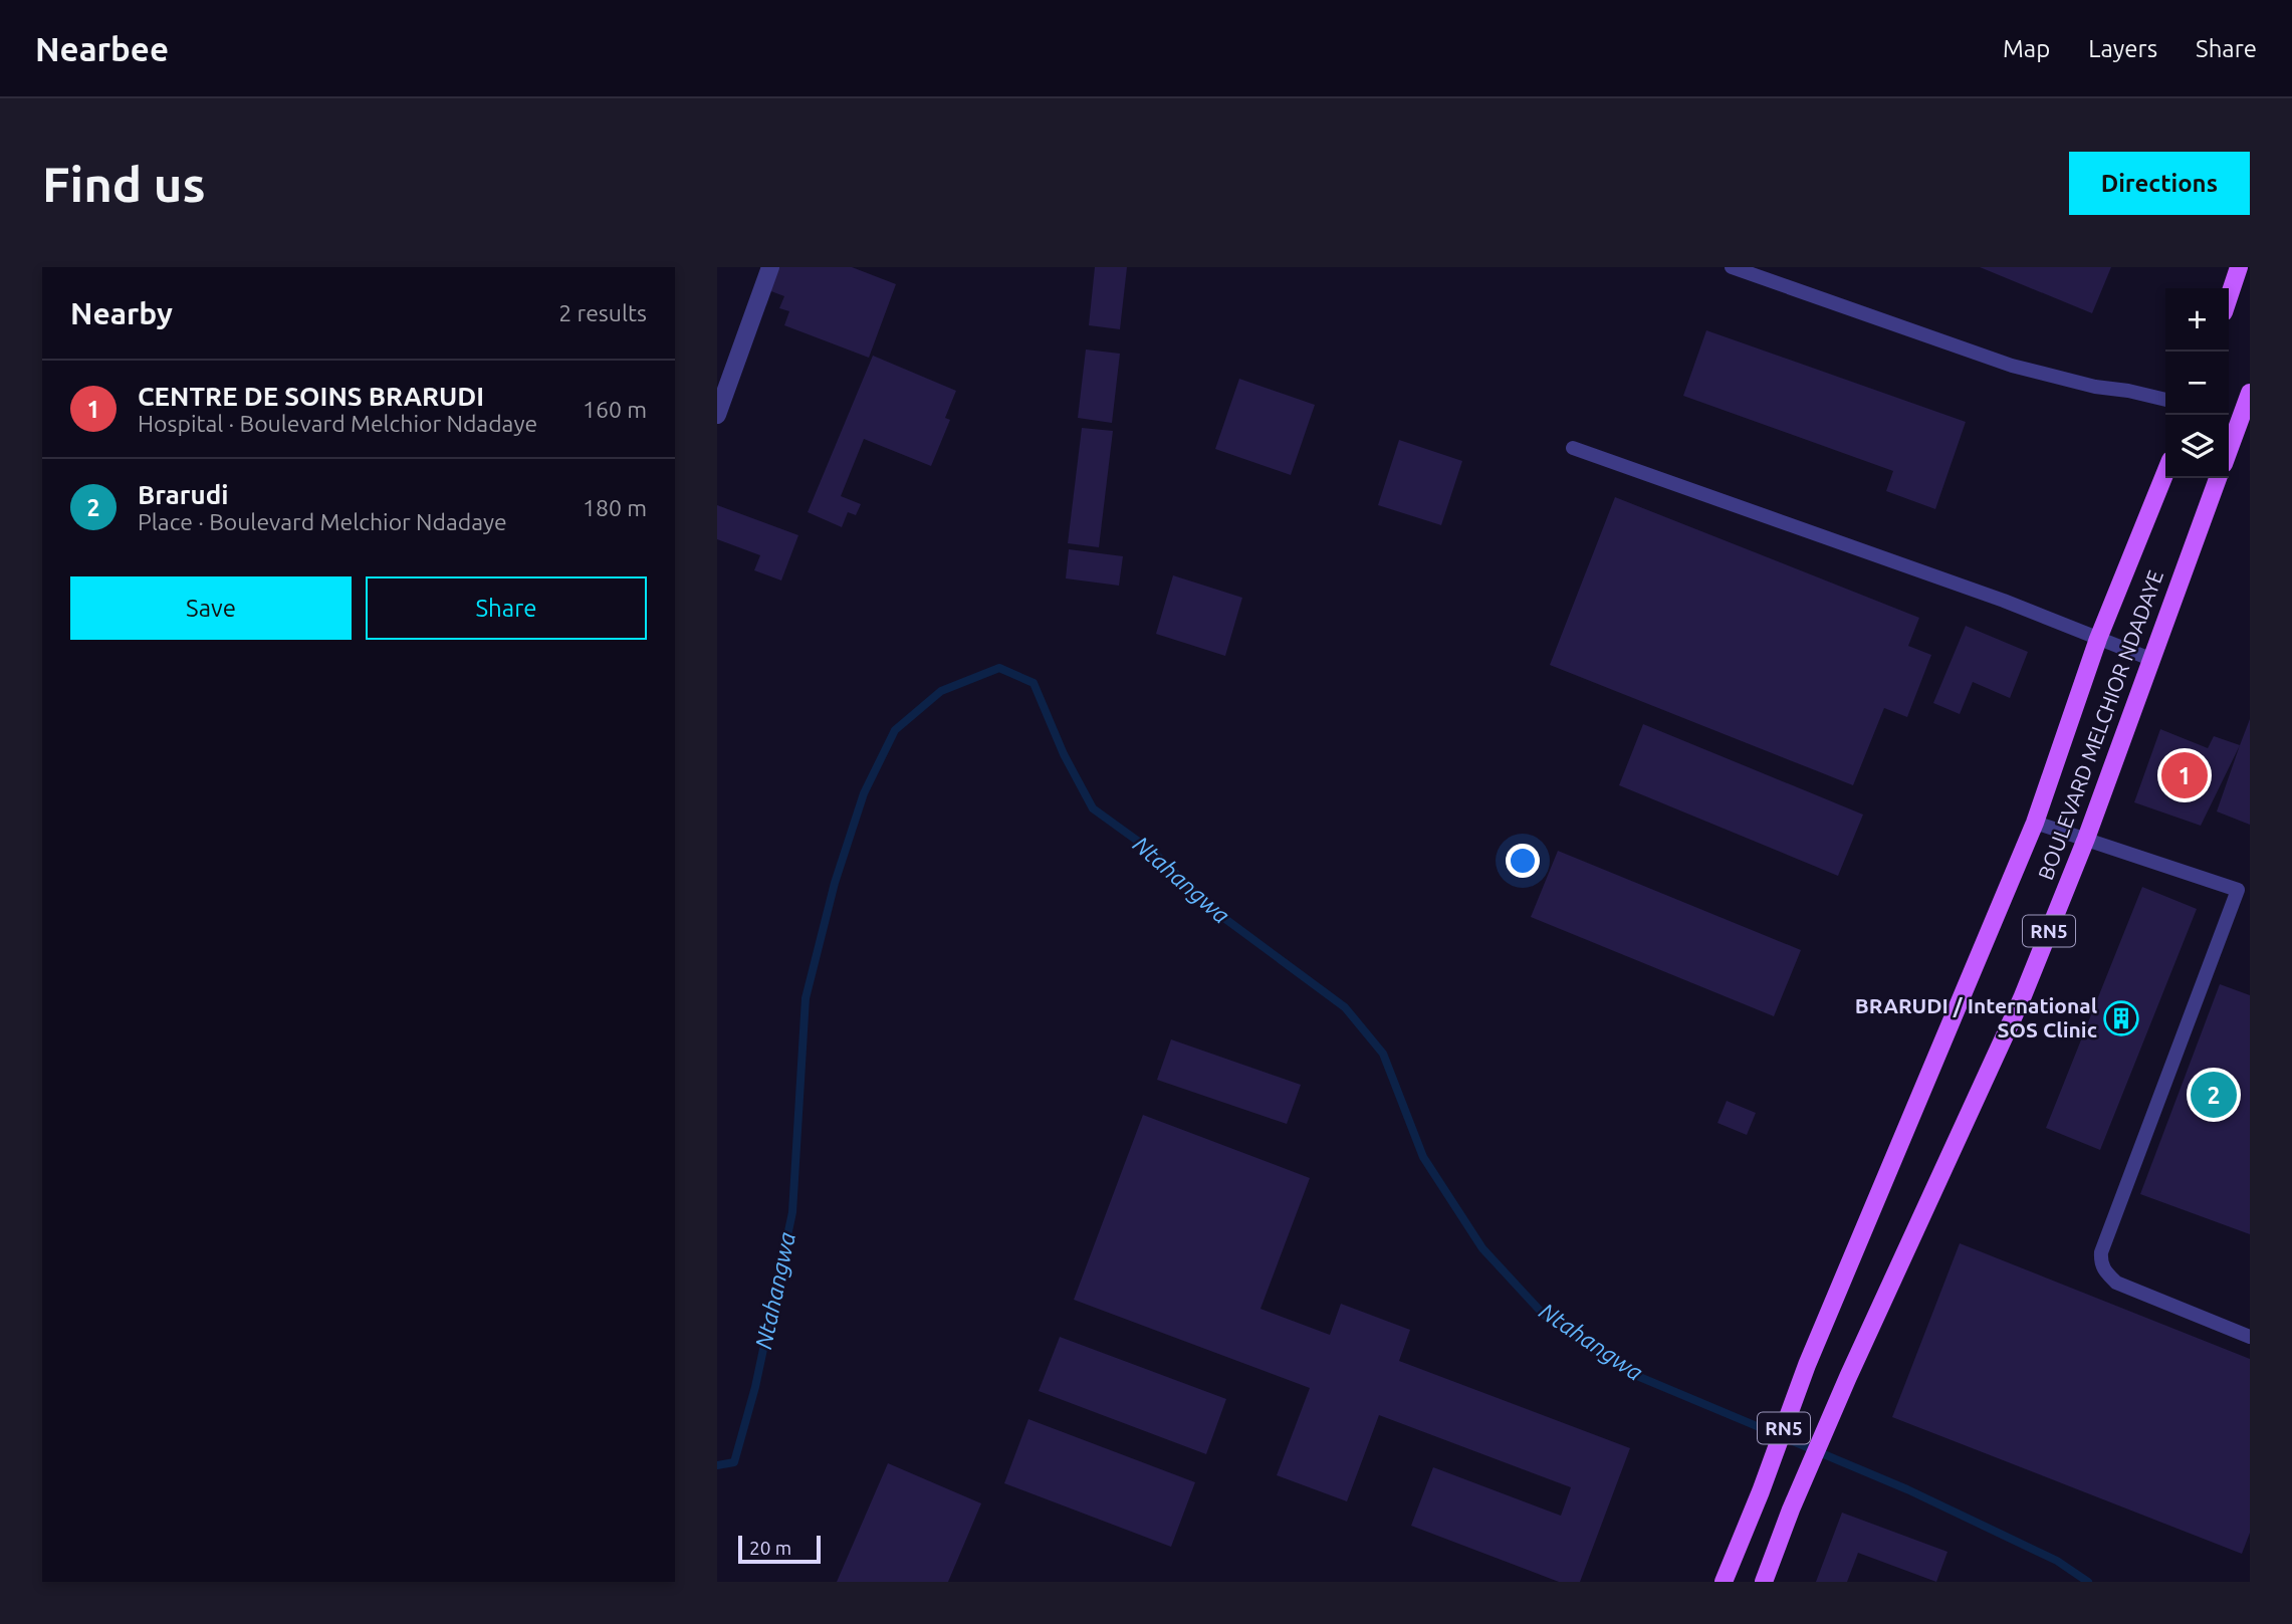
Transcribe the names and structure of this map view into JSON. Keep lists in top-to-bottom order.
{
  "streets": {
    "main road": ["BOULEVARD MELCHIOR NDADAYE", "RN5"]
  },
  "water": ["Ntahangwa"],
  "places": {
    "building": ["BRARUDI / International SOS Clinic"]
  },
  "scale_bar": "20 m",
  "page": {
    "header": "Nearbee",
    "nav": ["Map", "Layers", "Share"],
    "buttons": [
      "Directions",
      ["Save", "Share"]
    ],
    "title": "Find us",
    "heading": ["Nearby", "2 results"],
    "map_buttons": ["+", "−"],
    "list": [
      {
        "mark": "1",
        "name": "CENTRE DE SOINS BRARUDI",
        "note": "Hospital · Boulevard Melchior Ndadaye",
        "value": "160 m"
      },
      {
        "mark": "2",
        "name": "Brarudi",
        "note": "Place · Boulevard Melchior Ndadaye",
        "value": "180 m"
      }
    ],
    "pins": ["1", "2"],
    "scale": "20 m"
  }
}
